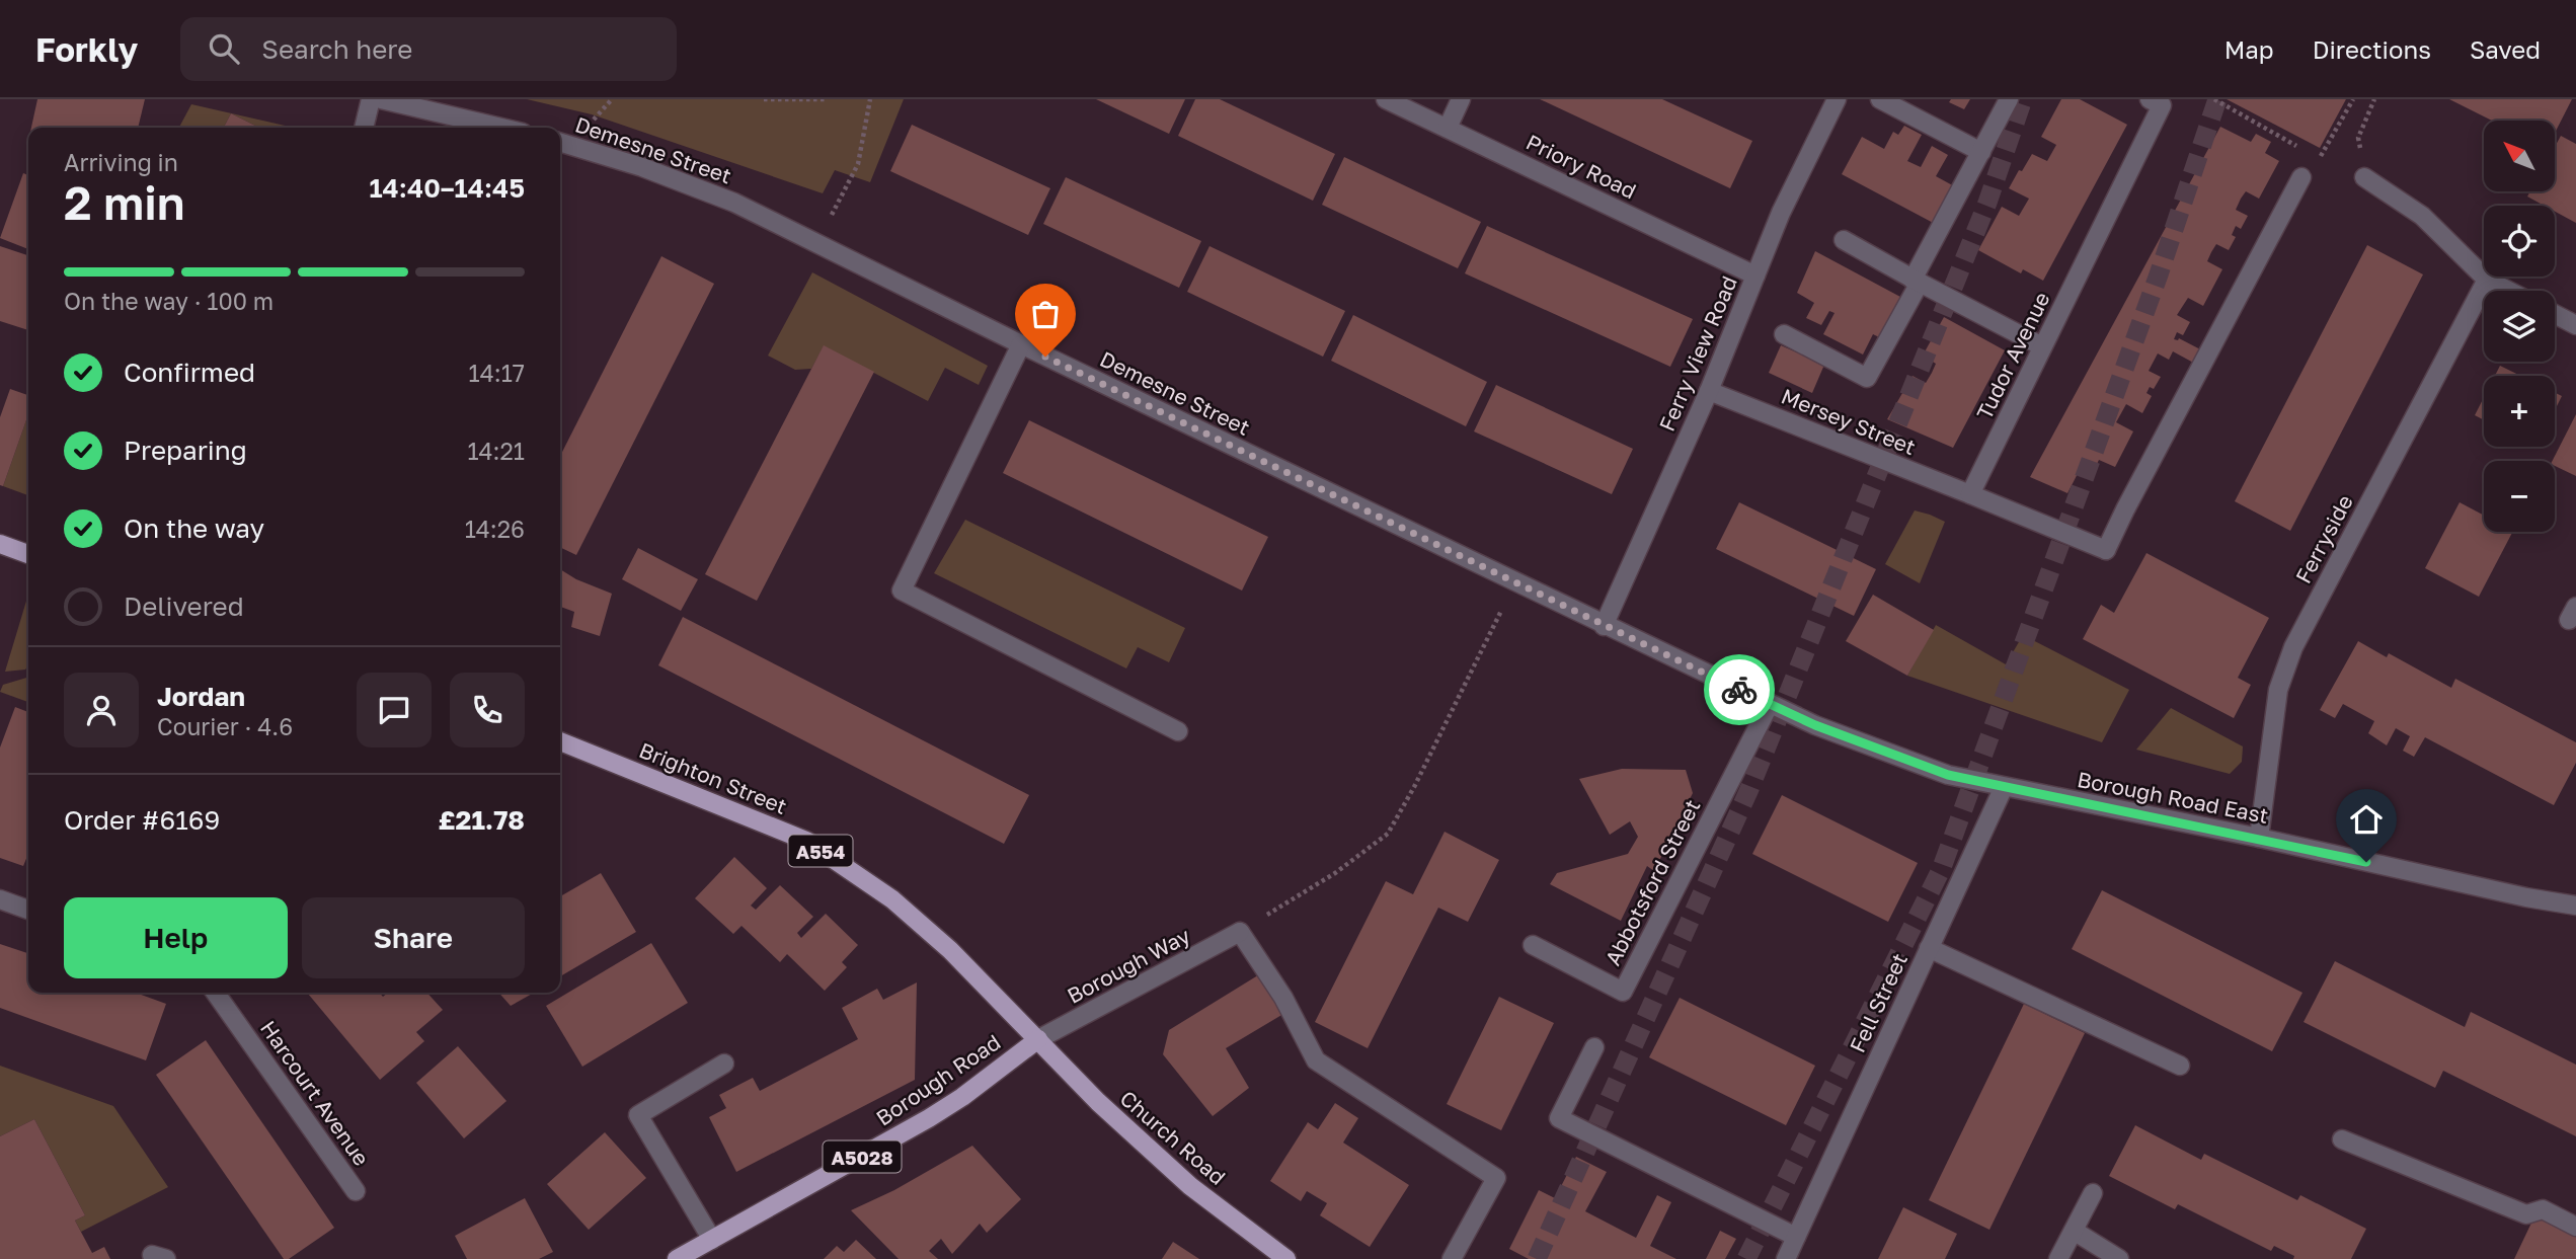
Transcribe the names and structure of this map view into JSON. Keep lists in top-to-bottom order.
{
  "streets": {
    "main road": [
      "Brighton Street",
      "A554",
      "Borough Road",
      "Church Road",
      "A5028"
    ],
    "street": [
      "Demesne Street",
      "Priory Road",
      "Ferry View Road",
      "Tudor Avenue",
      "Mersey Street",
      "Ferryside",
      "Borough Road East",
      "Abbotsford Street",
      "Borough Way",
      "Fell Street",
      "Harcourt Avenue"
    ]
  },
  "crossings": [
    ["Demesne Street", "Ferry View Road"],
    ["Demesne Street", "Borough Road East"],
    ["Demesne Street", "Abbotsford Street"],
    ["Priory Road", "Ferry View Road"],
    ["Ferry View Road", "Mersey Street"],
    ["Tudor Avenue", "Mersey Street"],
    ["Ferryside", "Borough Road East"],
    ["Brighton Street", "Borough Way"],
    ["Brighton Street", "Borough Road"],
    ["Brighton Street", "Church Road"],
    ["Borough Road East", "Abbotsford Street"],
    ["Borough Road East", "Fell Street"],
    ["Borough Way", "Borough Road"],
    ["Borough Way", "Church Road"],
    ["Borough Road", "Church Road"]
  ],
  "north": "top left",
  "page": {
    "header": "Forkly",
    "search": "Search here",
    "nav": ["Map", "Directions", "Saved"],
    "map_buttons": ["+", "−"],
    "heading": ["2 min", "Arriving in", "14:40–14:45"],
    "panel": [
      "Jordan",
      "Courier · 4.6",
      "Order #6169",
      "£21.78"
    ],
    "bar": "On the way · 100 m",
    "list": [
      ["Confirmed", "14:17"],
      ["Preparing", "14:21"],
      ["On the way", "14:26"],
      "Delivered"
    ],
    "buttons": ["Help", "Share"]
  }
}
